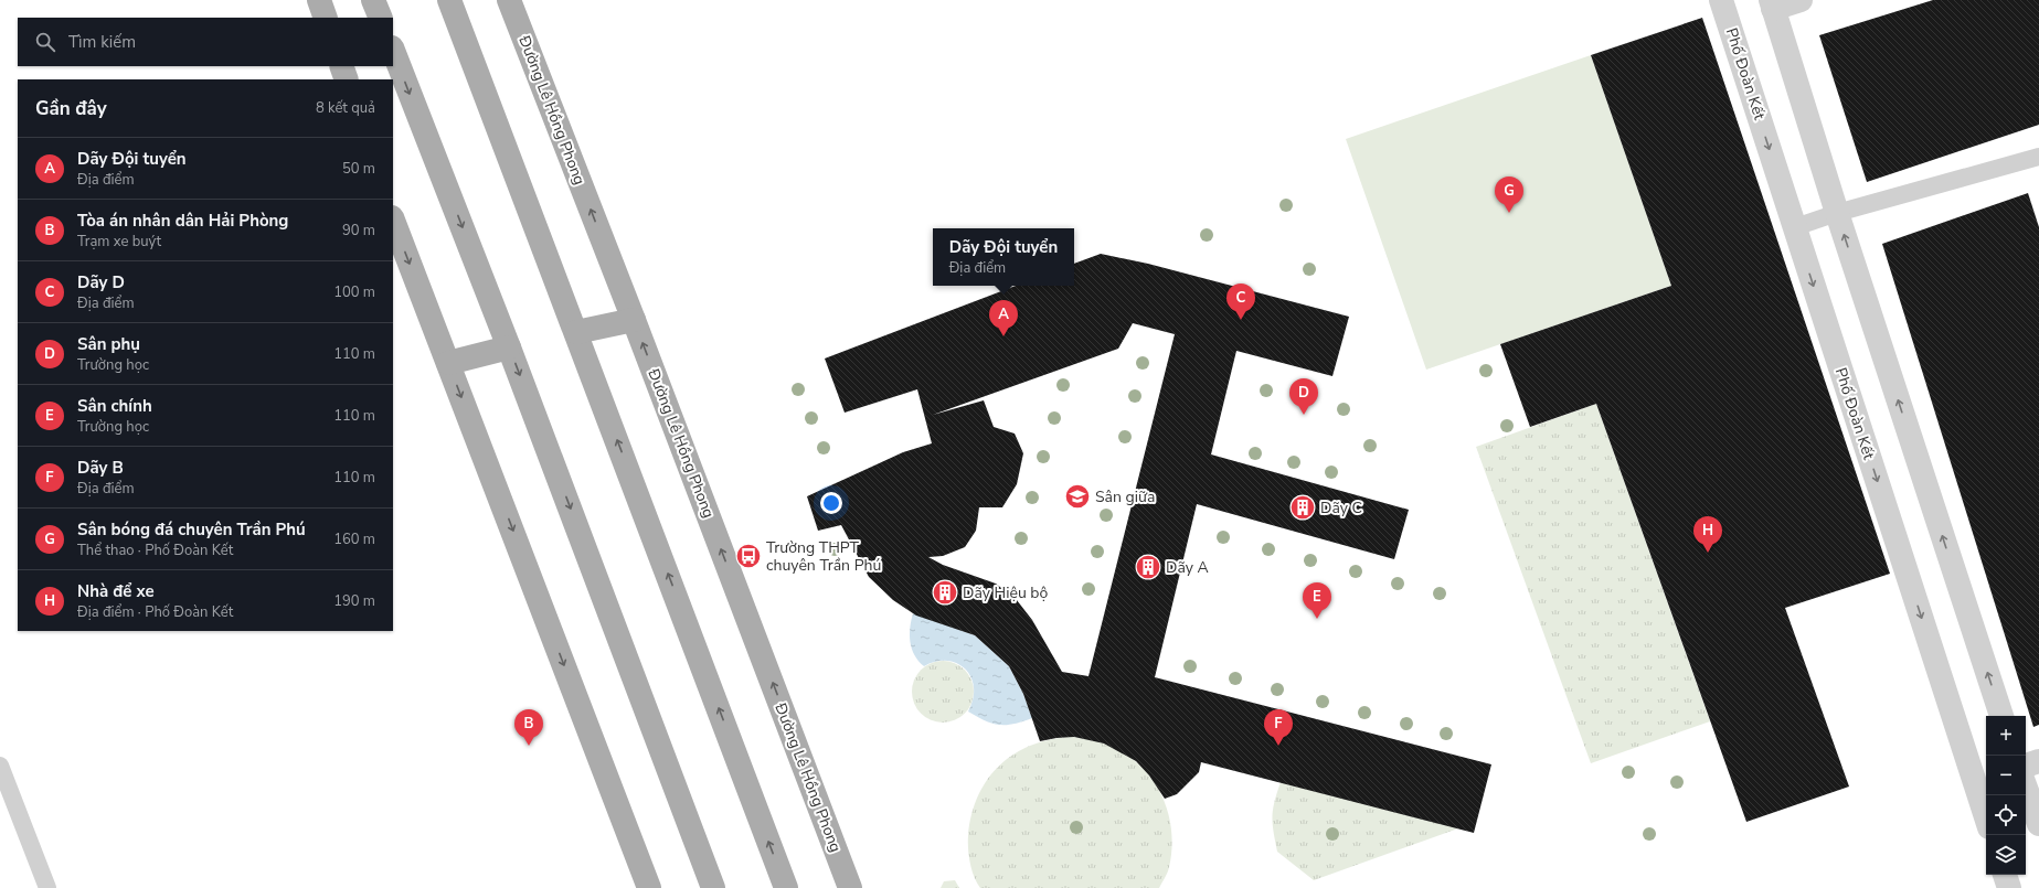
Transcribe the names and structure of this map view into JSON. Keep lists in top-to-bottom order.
{
  "streets": {
    "main road": ["Đường Lê Hồng Phong"],
    "street": ["Phố Đoàn Kết"]
  },
  "places": {
    "school or university": ["Sân giữa"],
    "building": ["Dãy C", "Dãy A", "Dãy Hiệu bộ"],
    "bus stop": ["Trường THPT chuyên Trần Phú"]
  },
  "page": {
    "search": "Tìm kiếm",
    "heading": ["Gần đây", "8 kết quả"],
    "list": [
      {
        "mark": "A",
        "name": "Dãy Đội tuyển",
        "note": "Địa điểm",
        "value": "50 m"
      },
      {
        "mark": "B",
        "name": "Tòa án nhân dân Hải Phòng",
        "note": "Trạm xe buýt",
        "value": "90 m"
      },
      {
        "mark": "C",
        "name": "Dãy D",
        "note": "Địa điểm",
        "value": "100 m"
      },
      {
        "mark": "D",
        "name": "Sân phụ",
        "note": "Trường học",
        "value": "110 m"
      },
      {
        "mark": "E",
        "name": "Sân chính",
        "note": "Trường học",
        "value": "110 m"
      },
      {
        "mark": "F",
        "name": "Dãy B",
        "note": "Địa điểm",
        "value": "110 m"
      },
      {
        "mark": "G",
        "name": "Sân bóng đá chuyên Trần Phú",
        "note": "Thể thao · Phố Đoàn Kết",
        "value": "160 m"
      },
      {
        "mark": "H",
        "name": "Nhà để xe",
        "note": "Địa điểm · Phố Đoàn Kết",
        "value": "190 m"
      }
    ],
    "pins": [
      "G",
      "C",
      "A",
      "D",
      "H",
      "E",
      "B",
      "F"
    ],
    "popup": ["Dãy Đội tuyển", "Địa điểm"],
    "map_buttons": ["+", "−"]
  }
}
